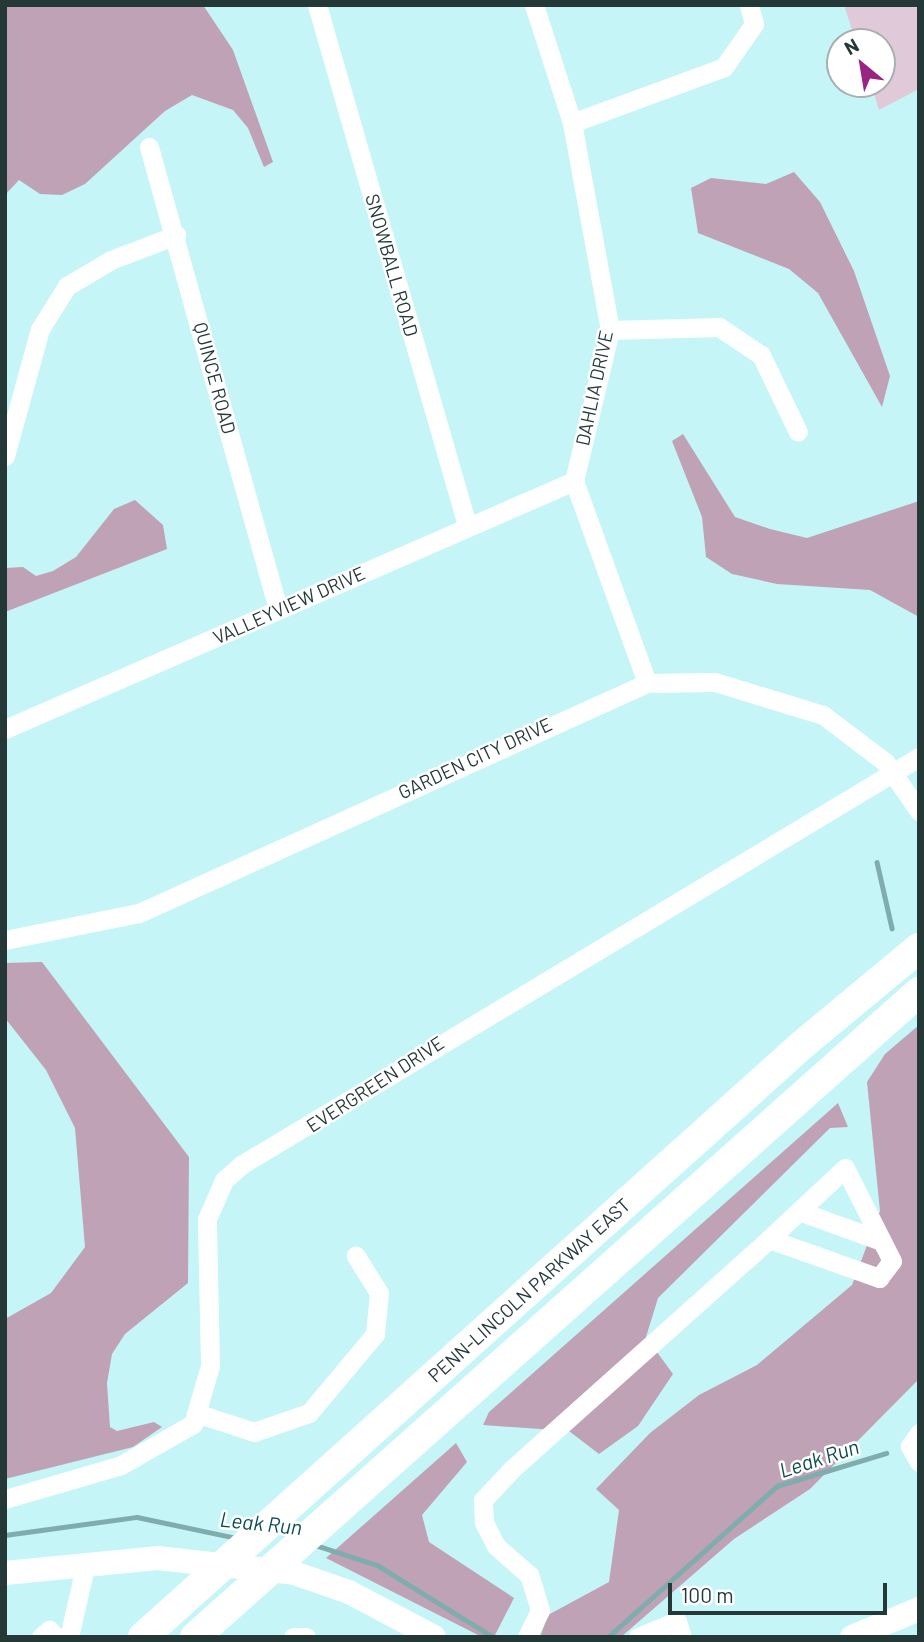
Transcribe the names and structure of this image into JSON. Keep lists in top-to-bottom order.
{
  "streets": {
    "highway": ["PENN-LINCOLN PARKWAY EAST"],
    "street": [
      "SNOWBALL ROAD",
      "QUINCE ROAD",
      "DAHLIA DRIVE",
      "VALLEYVIEW DRIVE",
      "GARDEN CITY DRIVE",
      "EVERGREEN DRIVE"
    ]
  },
  "crossings": [
    ["SNOWBALL ROAD", "VALLEYVIEW DRIVE"],
    ["QUINCE ROAD", "VALLEYVIEW DRIVE"],
    ["DAHLIA DRIVE", "VALLEYVIEW DRIVE"],
    ["GARDEN CITY DRIVE", "EVERGREEN DRIVE"]
  ],
  "water": ["Leak Run"],
  "scale_bar": "100 m",
  "north": "top left"
}
